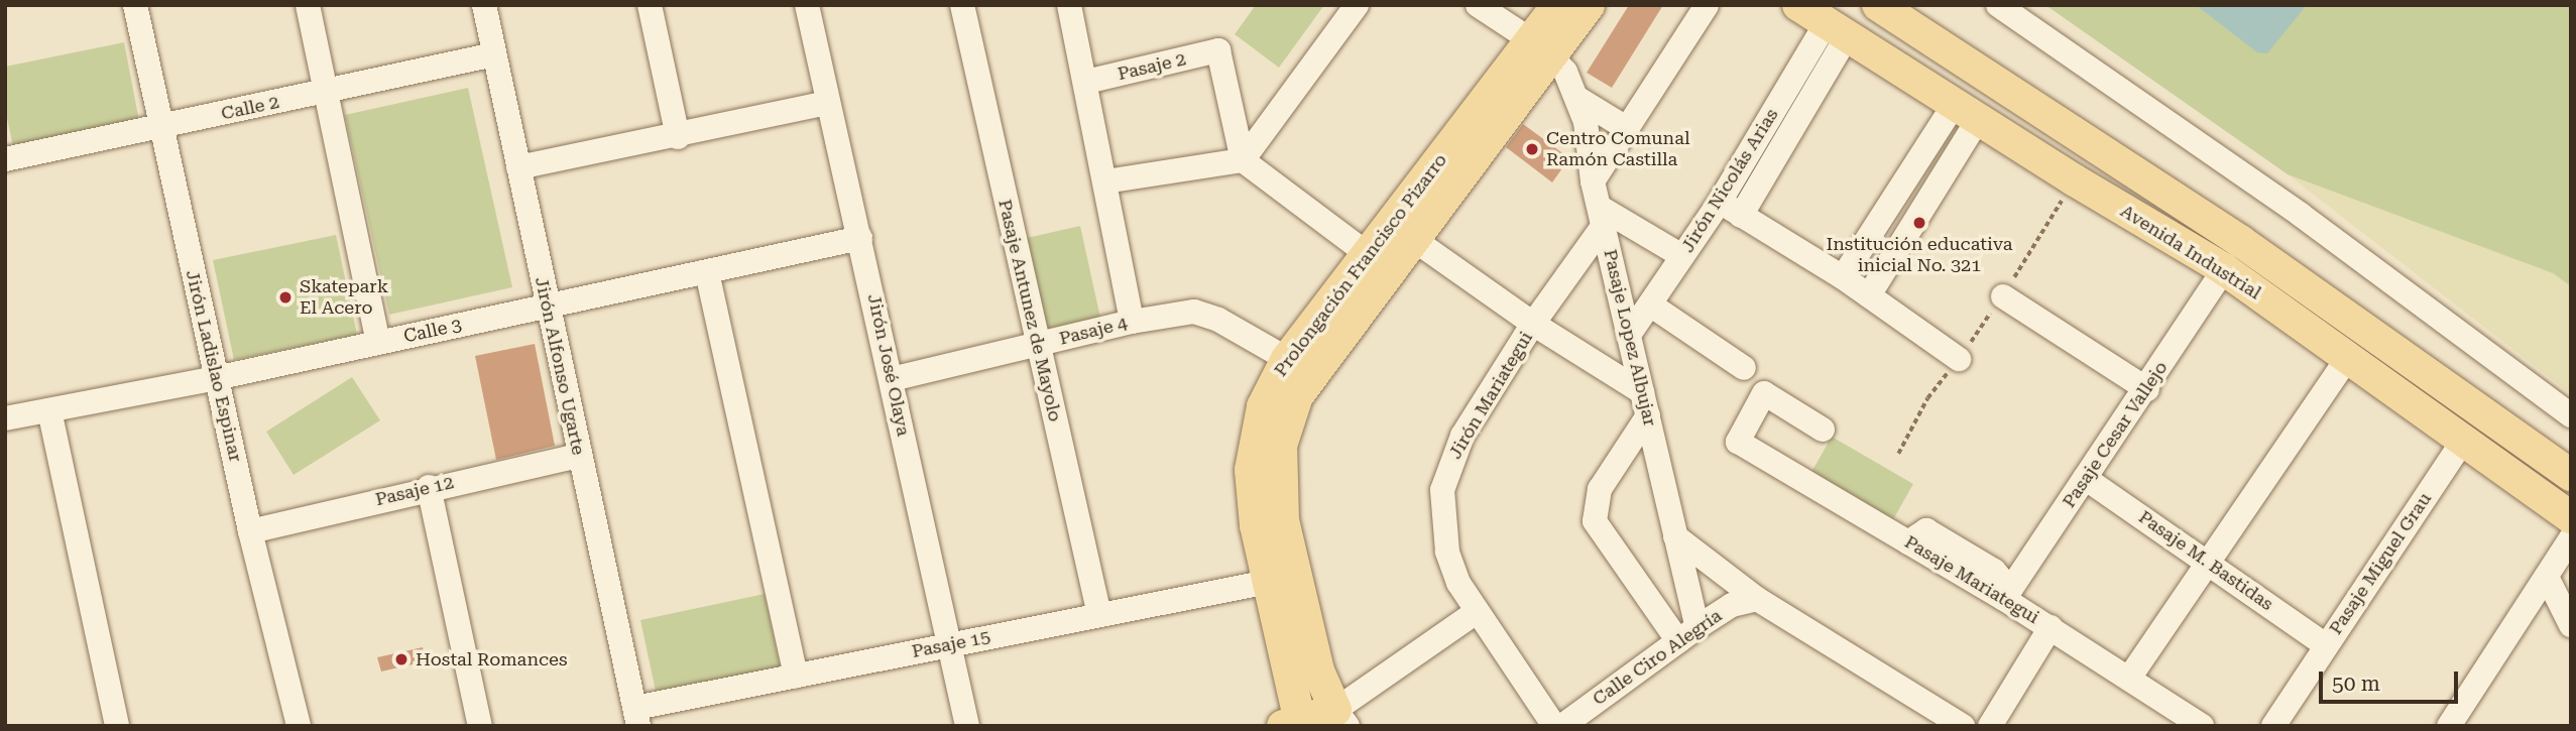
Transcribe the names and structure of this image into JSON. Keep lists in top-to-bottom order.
{
  "streets": {
    "main road": ["Avenida Industrial", "Prolongación Francisco Pizarro"],
    "street": [
      "Pasaje 2",
      "Calle 2",
      "Jirón Nicolás Arias",
      "Pasaje Antunez de Mayolo",
      "Calle 3",
      "Pasaje 4",
      "Pasaje Lopez Albujar",
      "Jirón José Olaya",
      "Jirón Ladislao Espinar",
      "Jirón Alfonso Ugarte",
      "Jirón Mariategui",
      "Pasaje Cesar Vallejo",
      "Pasaje 12",
      "Pasaje M. Bastidas",
      "Pasaje Miguel Grau",
      "Pasaje Mariategui",
      "Pasaje 15",
      "Calle Ciro Alegría"
    ]
  },
  "crossings": [
    ["Calle 2", "Jirón Ladislao Espinar"],
    ["Calle 2", "Jirón Alfonso Ugarte"],
    ["Jirón Nicolás Arias", "Avenida Industrial"],
    ["Jirón Nicolás Arias", "Pasaje Lopez Albujar"],
    ["Avenida Industrial", "Pasaje Cesar Vallejo"],
    ["Avenida Industrial", "Pasaje Miguel Grau"],
    ["Prolongación Francisco Pizarro", "Pasaje 4"],
    ["Prolongación Francisco Pizarro", "Pasaje Lopez Albujar"],
    ["Prolongación Francisco Pizarro", "Pasaje 15"],
    ["Pasaje Antunez de Mayolo", "Pasaje 4"],
    ["Pasaje Antunez de Mayolo", "Pasaje 15"],
    ["Calle 3", "Jirón José Olaya"],
    ["Calle 3", "Jirón Ladislao Espinar"],
    ["Calle 3", "Jirón Alfonso Ugarte"],
    ["Pasaje 4", "Jirón José Olaya"],
    ["Pasaje Lopez Albujar", "Jirón Mariategui"],
    ["Pasaje Lopez Albujar", "Calle Ciro Alegría"],
    ["Jirón José Olaya", "Pasaje 15"],
    ["Jirón Ladislao Espinar", "Pasaje 12"],
    ["Jirón Alfonso Ugarte", "Pasaje 12"],
    ["Jirón Alfonso Ugarte", "Pasaje 15"],
    ["Pasaje Cesar Vallejo", "Pasaje M. Bastidas"],
    ["Pasaje Cesar Vallejo", "Pasaje Mariategui"],
    ["Pasaje M. Bastidas", "Pasaje Miguel Grau"]
  ],
  "places": [
    "Centro Comunal Ramón Castilla",
    "Institución educativa inicial No. 321",
    "Skatepark El Acero",
    "Hostal Romances"
  ],
  "scale_bar": "50 m"
}
